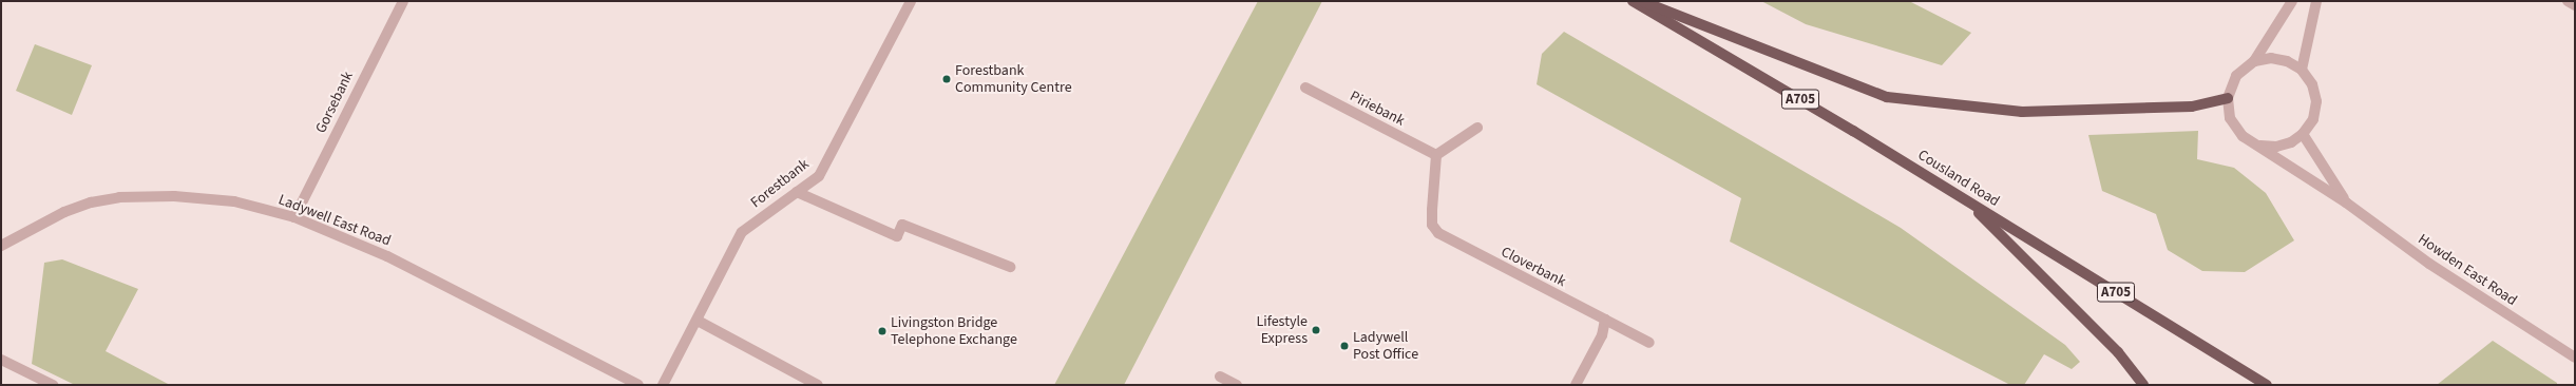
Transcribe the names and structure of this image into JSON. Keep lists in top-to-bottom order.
{
  "streets": {
    "main road": ["A705", "Cousland Road"],
    "street": [
      "Gorsebank",
      "Piriebank",
      "Forestbank",
      "Ladywell East Road",
      "Cloverbank",
      "Howden East Road"
    ]
  },
  "crossings": [
    ["Gorsebank", "Ladywell East Road"],
    ["Piriebank", "Cloverbank"]
  ],
  "places": [
    "Forestbank Community Centre",
    "Lifestyle Express",
    "Livingston Bridge Telephone Exchange",
    "Ladywell Post Office"
  ]
}
